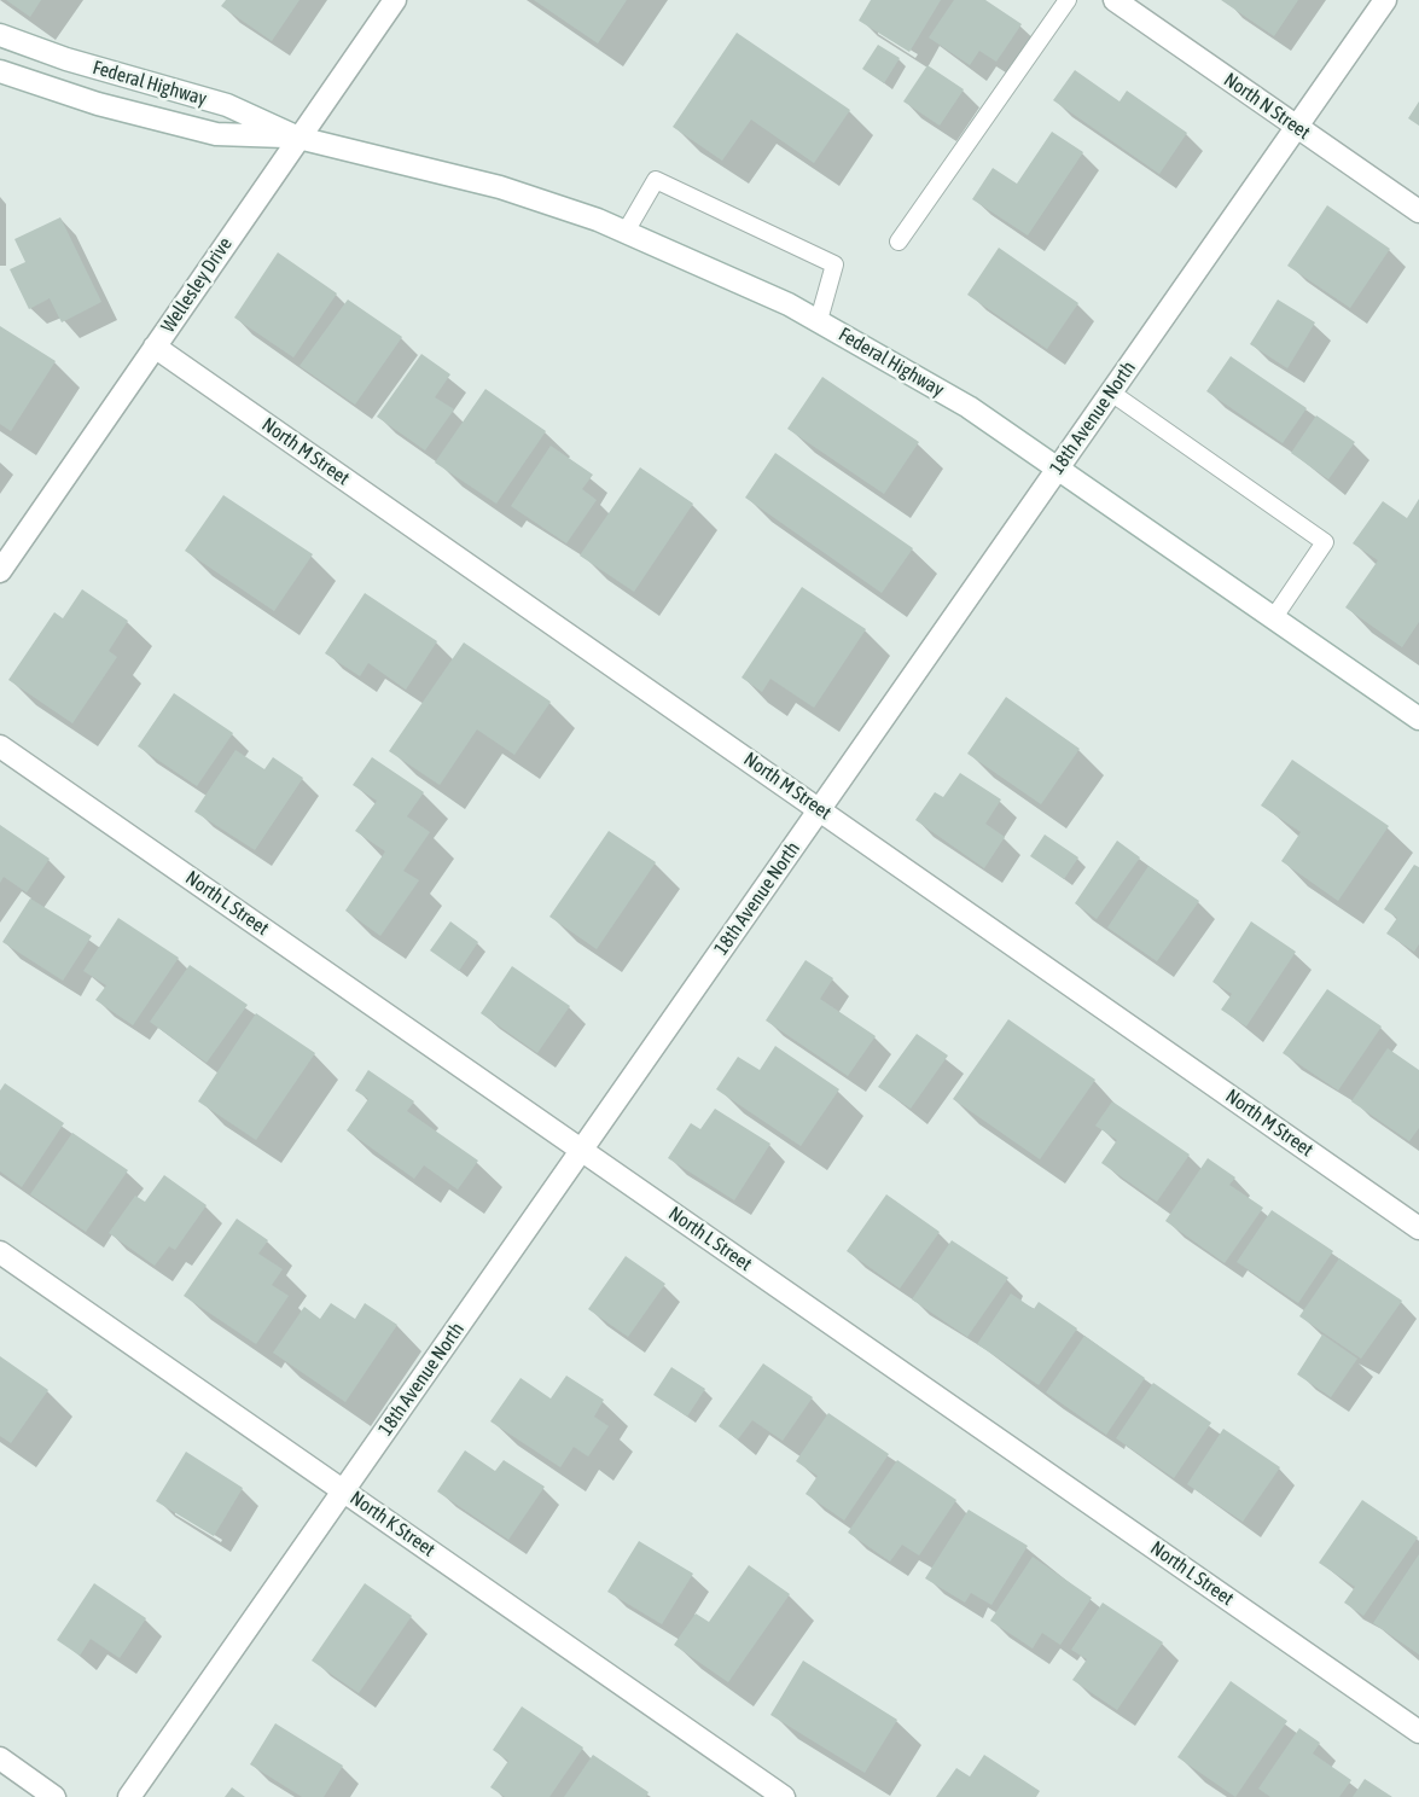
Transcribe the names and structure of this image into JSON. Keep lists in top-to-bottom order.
{
  "streets": {
    "street": [
      "Federal Highway",
      "North N Street",
      "Wellesley Drive",
      "18th Avenue North",
      "North M Street",
      "North L Street",
      "North K Street"
    ]
  },
  "crossings": [
    ["Federal Highway", "Wellesley Drive"],
    ["Federal Highway", "18th Avenue North"],
    ["North N Street", "18th Avenue North"],
    ["Wellesley Drive", "North M Street"],
    ["18th Avenue North", "North M Street"],
    ["18th Avenue North", "North L Street"],
    ["18th Avenue North", "North K Street"]
  ]
}
